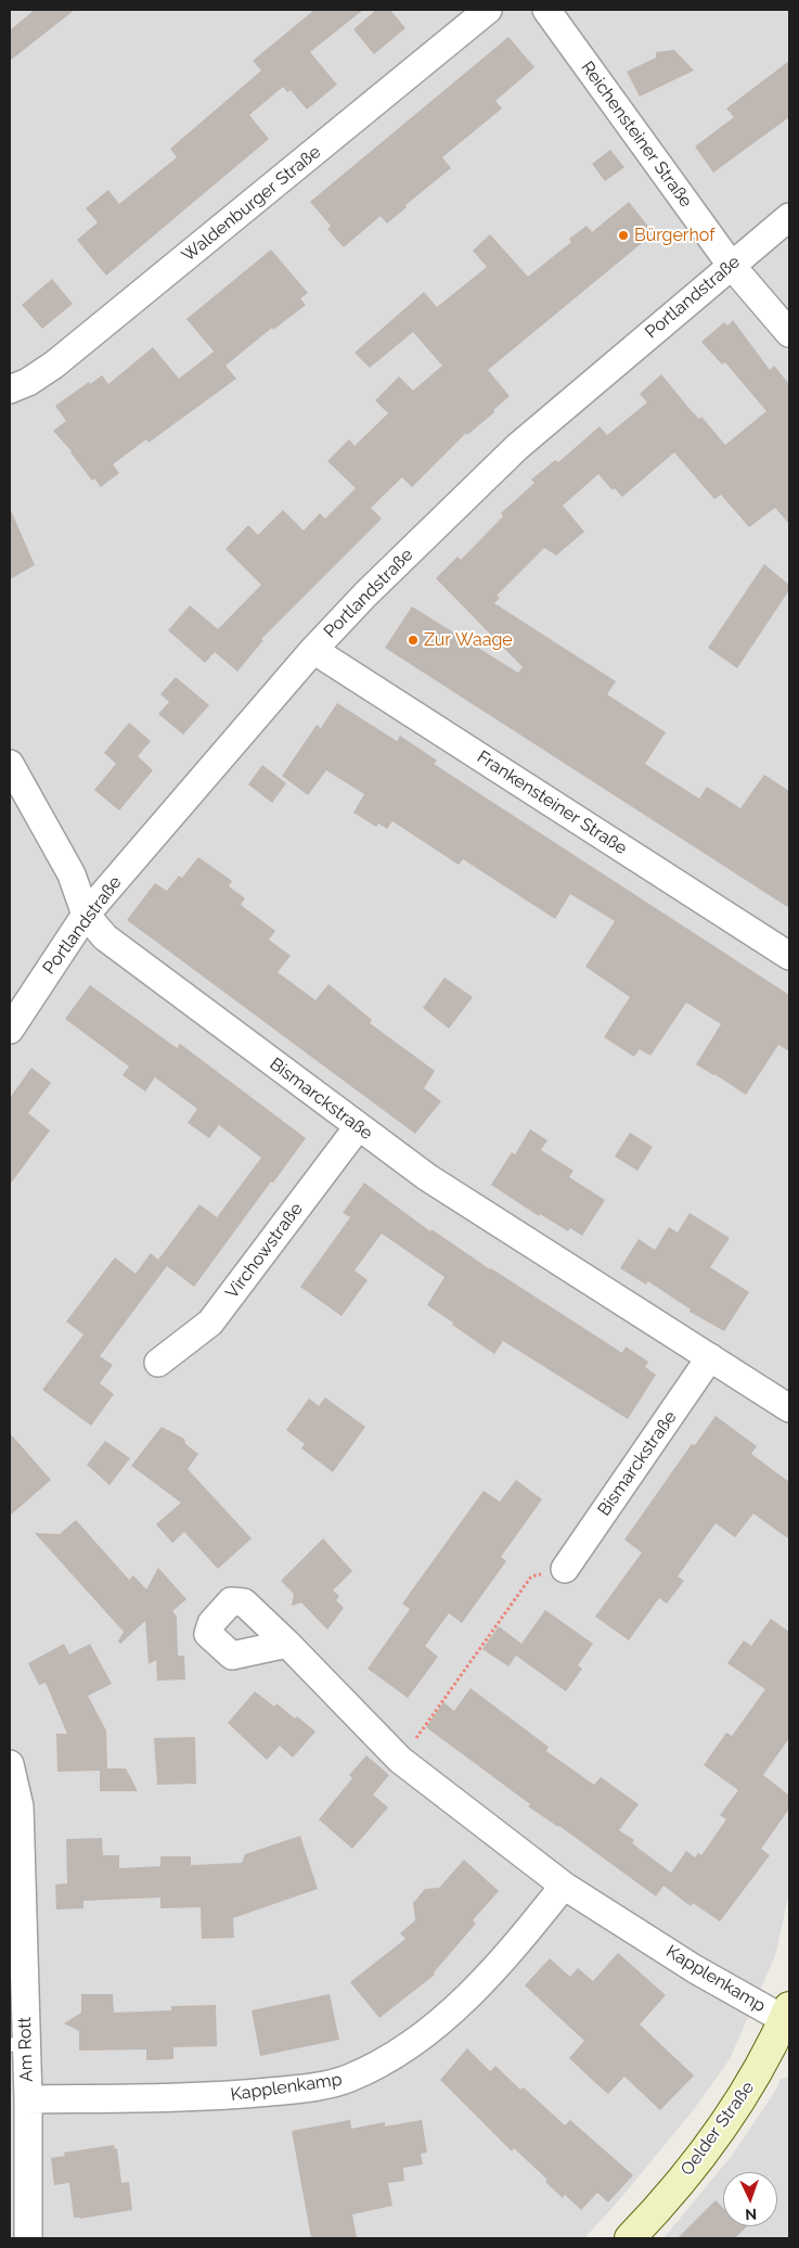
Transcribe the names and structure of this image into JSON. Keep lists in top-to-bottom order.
{
  "streets": {
    "street": [
      "Reichensteiner Straße",
      "Waldenburger Straße",
      "Portlandstraße",
      "Frankensteiner Straße",
      "Bismarckstraße",
      "Virchowstraße",
      "Kapplenkamp",
      "Am Rott",
      "Oelder Straße"
    ]
  },
  "crossings": [
    ["Reichensteiner Straße", "Portlandstraße"],
    ["Portlandstraße", "Frankensteiner Straße"],
    ["Portlandstraße", "Bismarckstraße"],
    ["Bismarckstraße", "Virchowstraße"],
    ["Kapplenkamp", "Am Rott"],
    ["Kapplenkamp", "Oelder Straße"]
  ],
  "places": ["Bürgerhof", "Zur Waage"],
  "north": "bottom"
}
